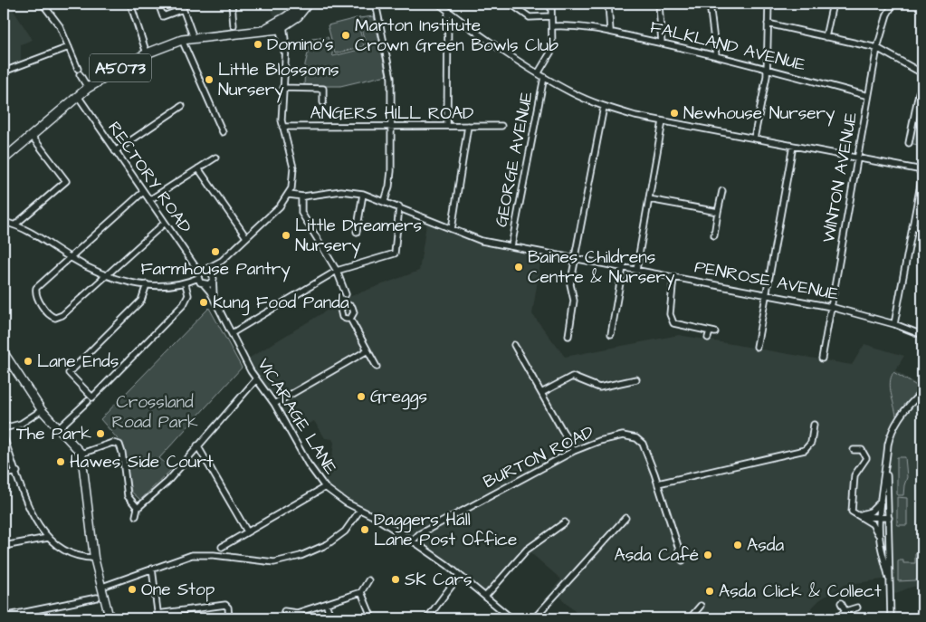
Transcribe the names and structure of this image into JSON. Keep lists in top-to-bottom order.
{
  "streets": {
    "highway": ["A5073"],
    "street": [
      "FALKLAND AVENUE",
      "ANGERS HILL ROAD",
      "GEORGE AVENUE",
      "RECTORY ROAD",
      "WINTON AVENUE",
      "PENROSE AVENUE",
      "VICARAGE LANE",
      "BURTON ROAD"
    ]
  },
  "crossings": [
    ["FALKLAND AVENUE", "WINTON AVENUE"],
    ["A5073", "RECTORY ROAD"],
    ["A5073", "VICARAGE LANE"],
    ["ANGERS HILL ROAD", "VICARAGE LANE"],
    ["GEORGE AVENUE", "PENROSE AVENUE"],
    ["RECTORY ROAD", "VICARAGE LANE"],
    ["WINTON AVENUE", "PENROSE AVENUE"],
    ["PENROSE AVENUE", "VICARAGE LANE"],
    ["VICARAGE LANE", "BURTON ROAD"]
  ],
  "parks": ["Crossland Road Park"],
  "places": [
    "Marton Institute Crown Green Bowls Club",
    "Domino's",
    "Little Blossoms Nursery",
    "Newhouse Nursery",
    "Little Dreamers Nursery",
    "Farmhouse Pantry",
    "Baines Childrens Centre & Nursery",
    "Kung Food Panda",
    "Lane Ends",
    "Greggs",
    "The Park",
    "Hawes Side Court",
    "Daggers Hall Lane Post Office",
    "Asda",
    "Asda Café",
    "SK Cars",
    "One Stop",
    "Asda Click & Collect"
  ]
}
